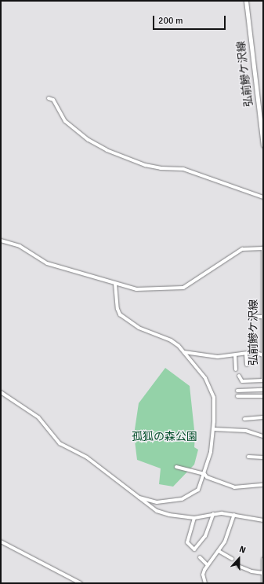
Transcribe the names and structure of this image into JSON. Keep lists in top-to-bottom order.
{
  "streets": {
    "main road": ["弘前鰺ケ沢線"]
  },
  "parks": ["孤狐の森公園"],
  "scale_bar": "200 m",
  "north": "top"
}
